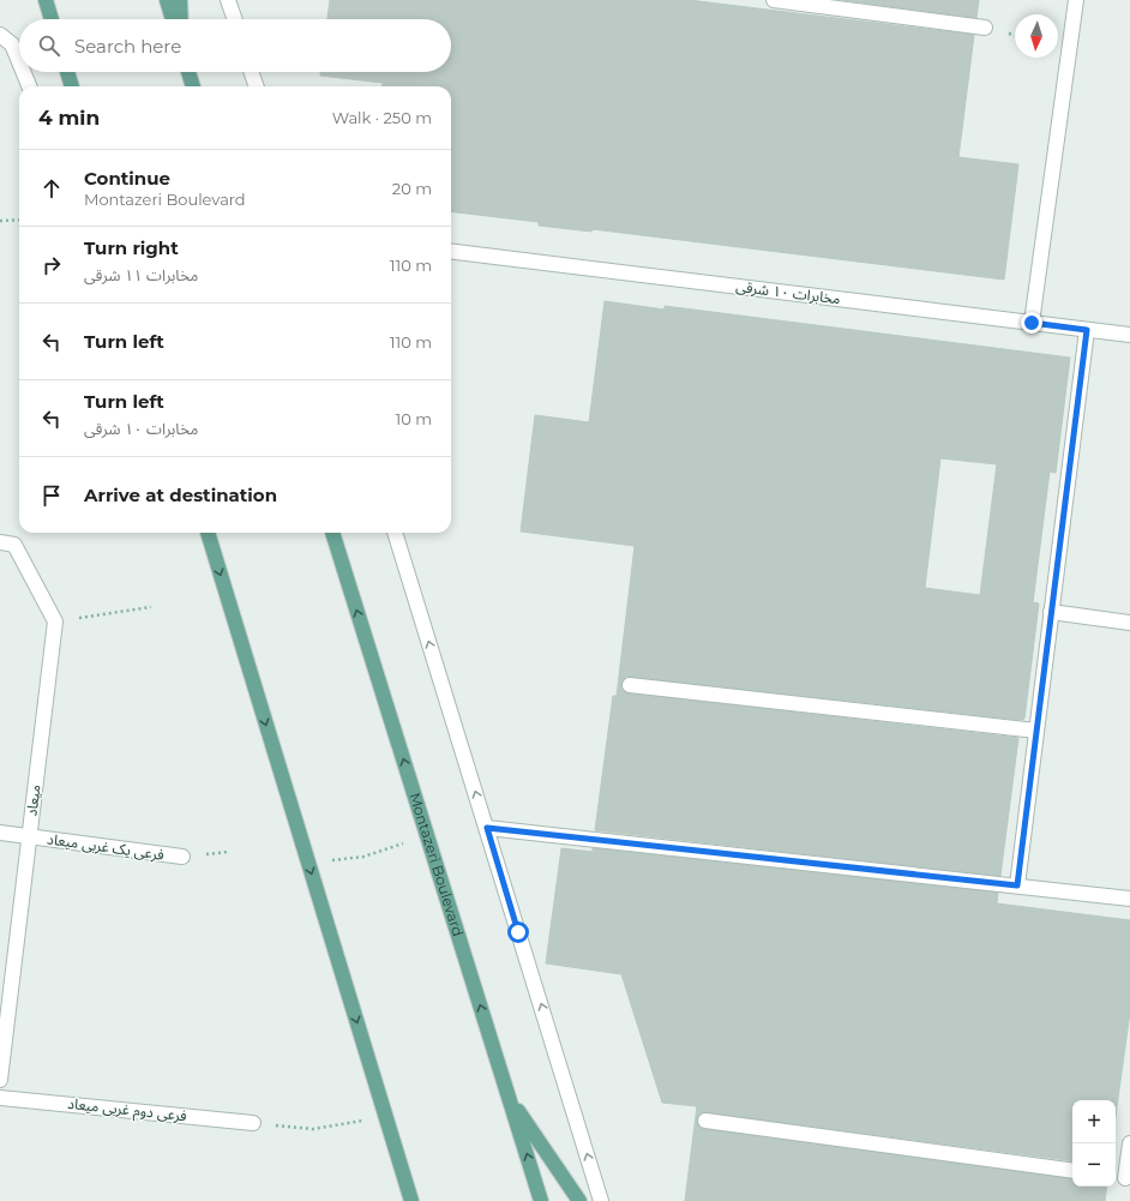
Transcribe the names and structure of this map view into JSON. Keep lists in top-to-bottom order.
{
  "streets": {
    "main road": ["Montazeri Boulevard"],
    "street": [
      "مخابرات ۱۰ شرقی",
      "میعاد",
      "فرعی یک غربی میعاد",
      "فرعی دوم غربی میعاد"
    ]
  },
  "crossings": [
    ["میعاد", "فرعی یک غربی میعاد"]
  ],
  "north": "bottom",
  "page": {
    "search": "Search here",
    "heading": ["4 min", "Walk · 250 m"],
    "list": [
      ["Continue", "Montazeri Boulevard", "20 m"],
      ["Turn right", "مخابرات ۱۱ شرقی", "110 m"],
      ["Turn left", "110 m"],
      ["Turn left", "مخابرات ۱۰ شرقی", "10 m"],
      "Arrive at destination"
    ],
    "map_buttons": ["+", "−"]
  }
}
